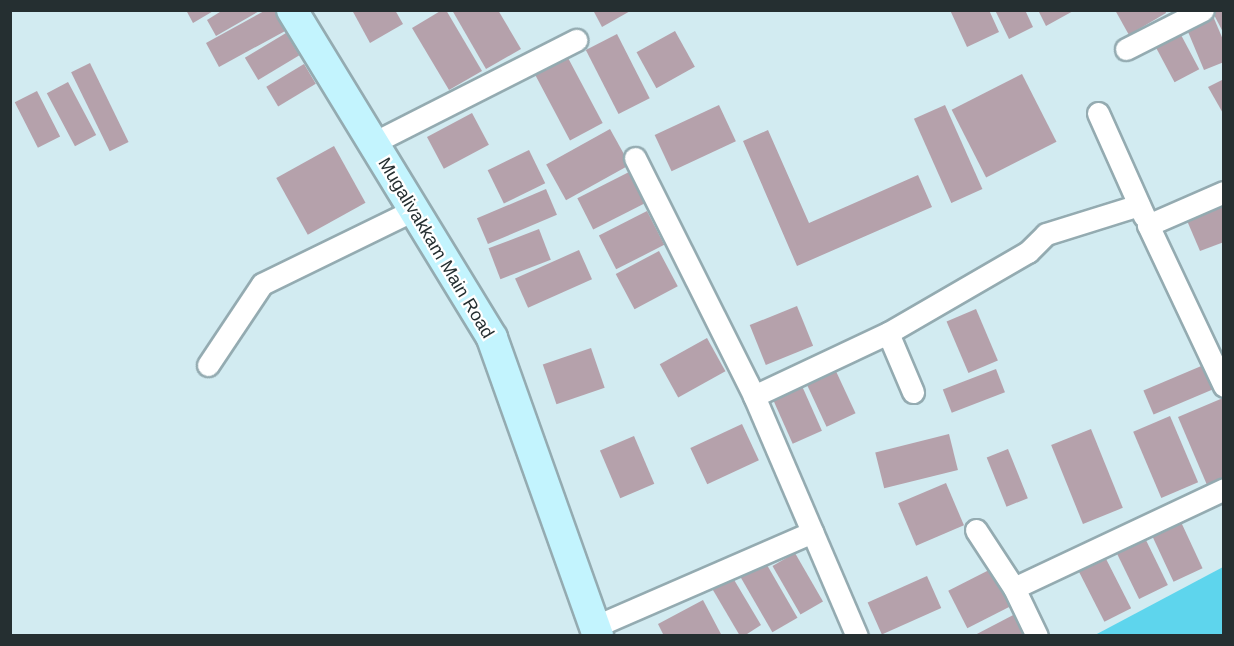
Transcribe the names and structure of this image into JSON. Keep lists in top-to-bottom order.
{
  "streets": {
    "street": ["Mugalivakkam Main Road"]
  }
}
